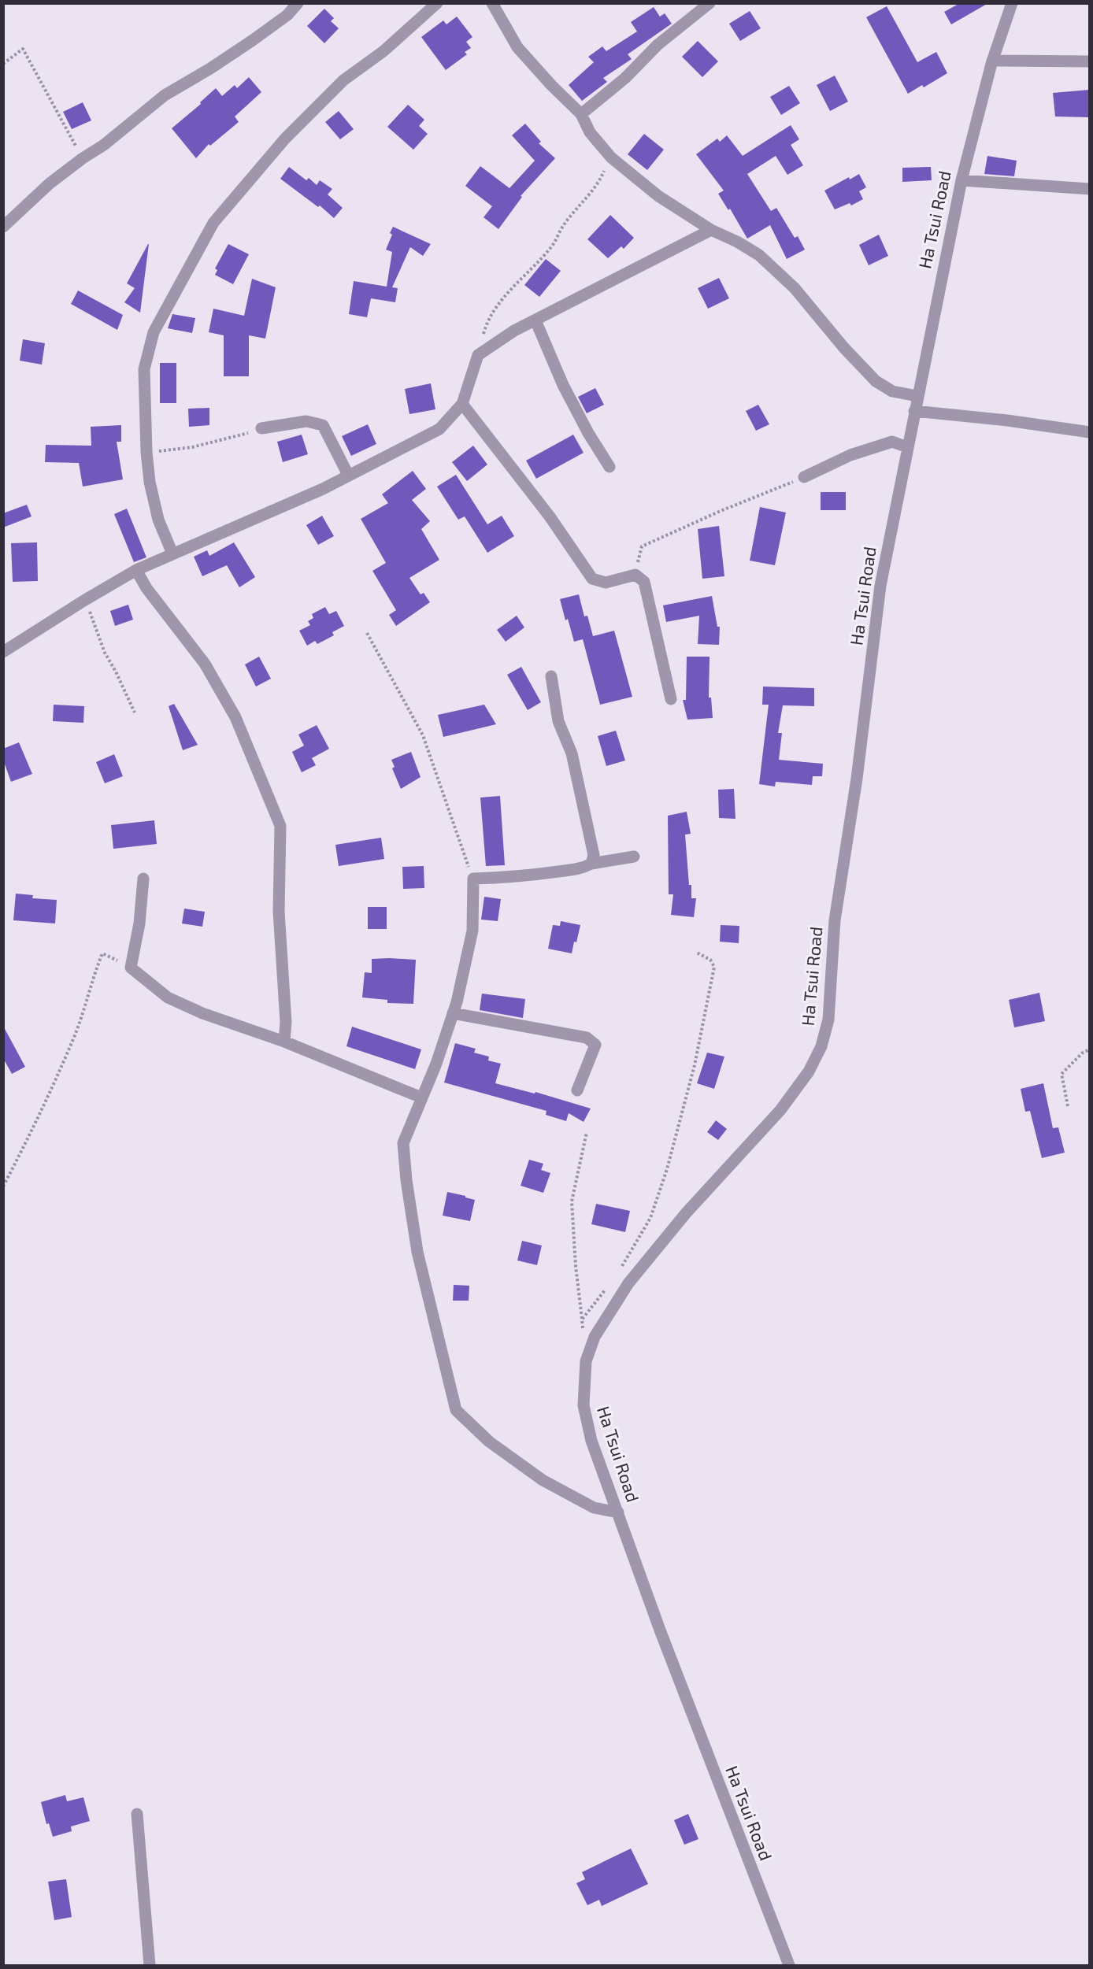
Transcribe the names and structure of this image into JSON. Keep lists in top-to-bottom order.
{
  "streets": {
    "street": ["Ha Tsui Road"]
  }
}
